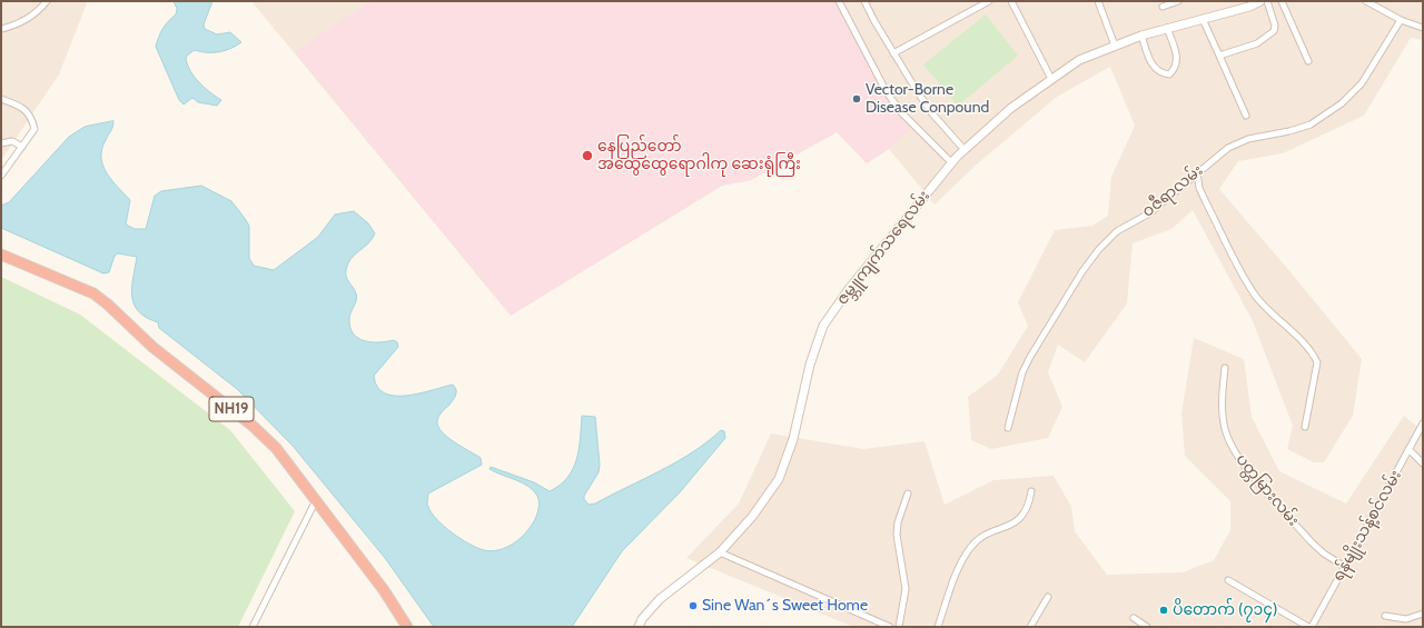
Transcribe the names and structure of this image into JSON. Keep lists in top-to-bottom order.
{
  "streets": {
    "highway": ["NH19"],
    "main road": ["ဇမ္ဘူကျက်သရေလမ်း"],
    "street": ["ဝဇီရာလမ်း", "ပတ္တမြားလမ်း", "ရန်မျိုးသန့်စင်လမ်း"]
  },
  "crossings": [
    ["ပတ္တမြားလမ်း", "ရန်မျိုးသန့်စင်လမ်း"]
  ],
  "places": [
    "Vector-Borne Disease Conpound",
    "နေပြည်တော် အထွေထွေရောဂါကု ဆေးရုံကြီး",
    "Sine Wan´s Sweet Home",
    "ပိတောက် (၇၁၄)"
  ]
}
